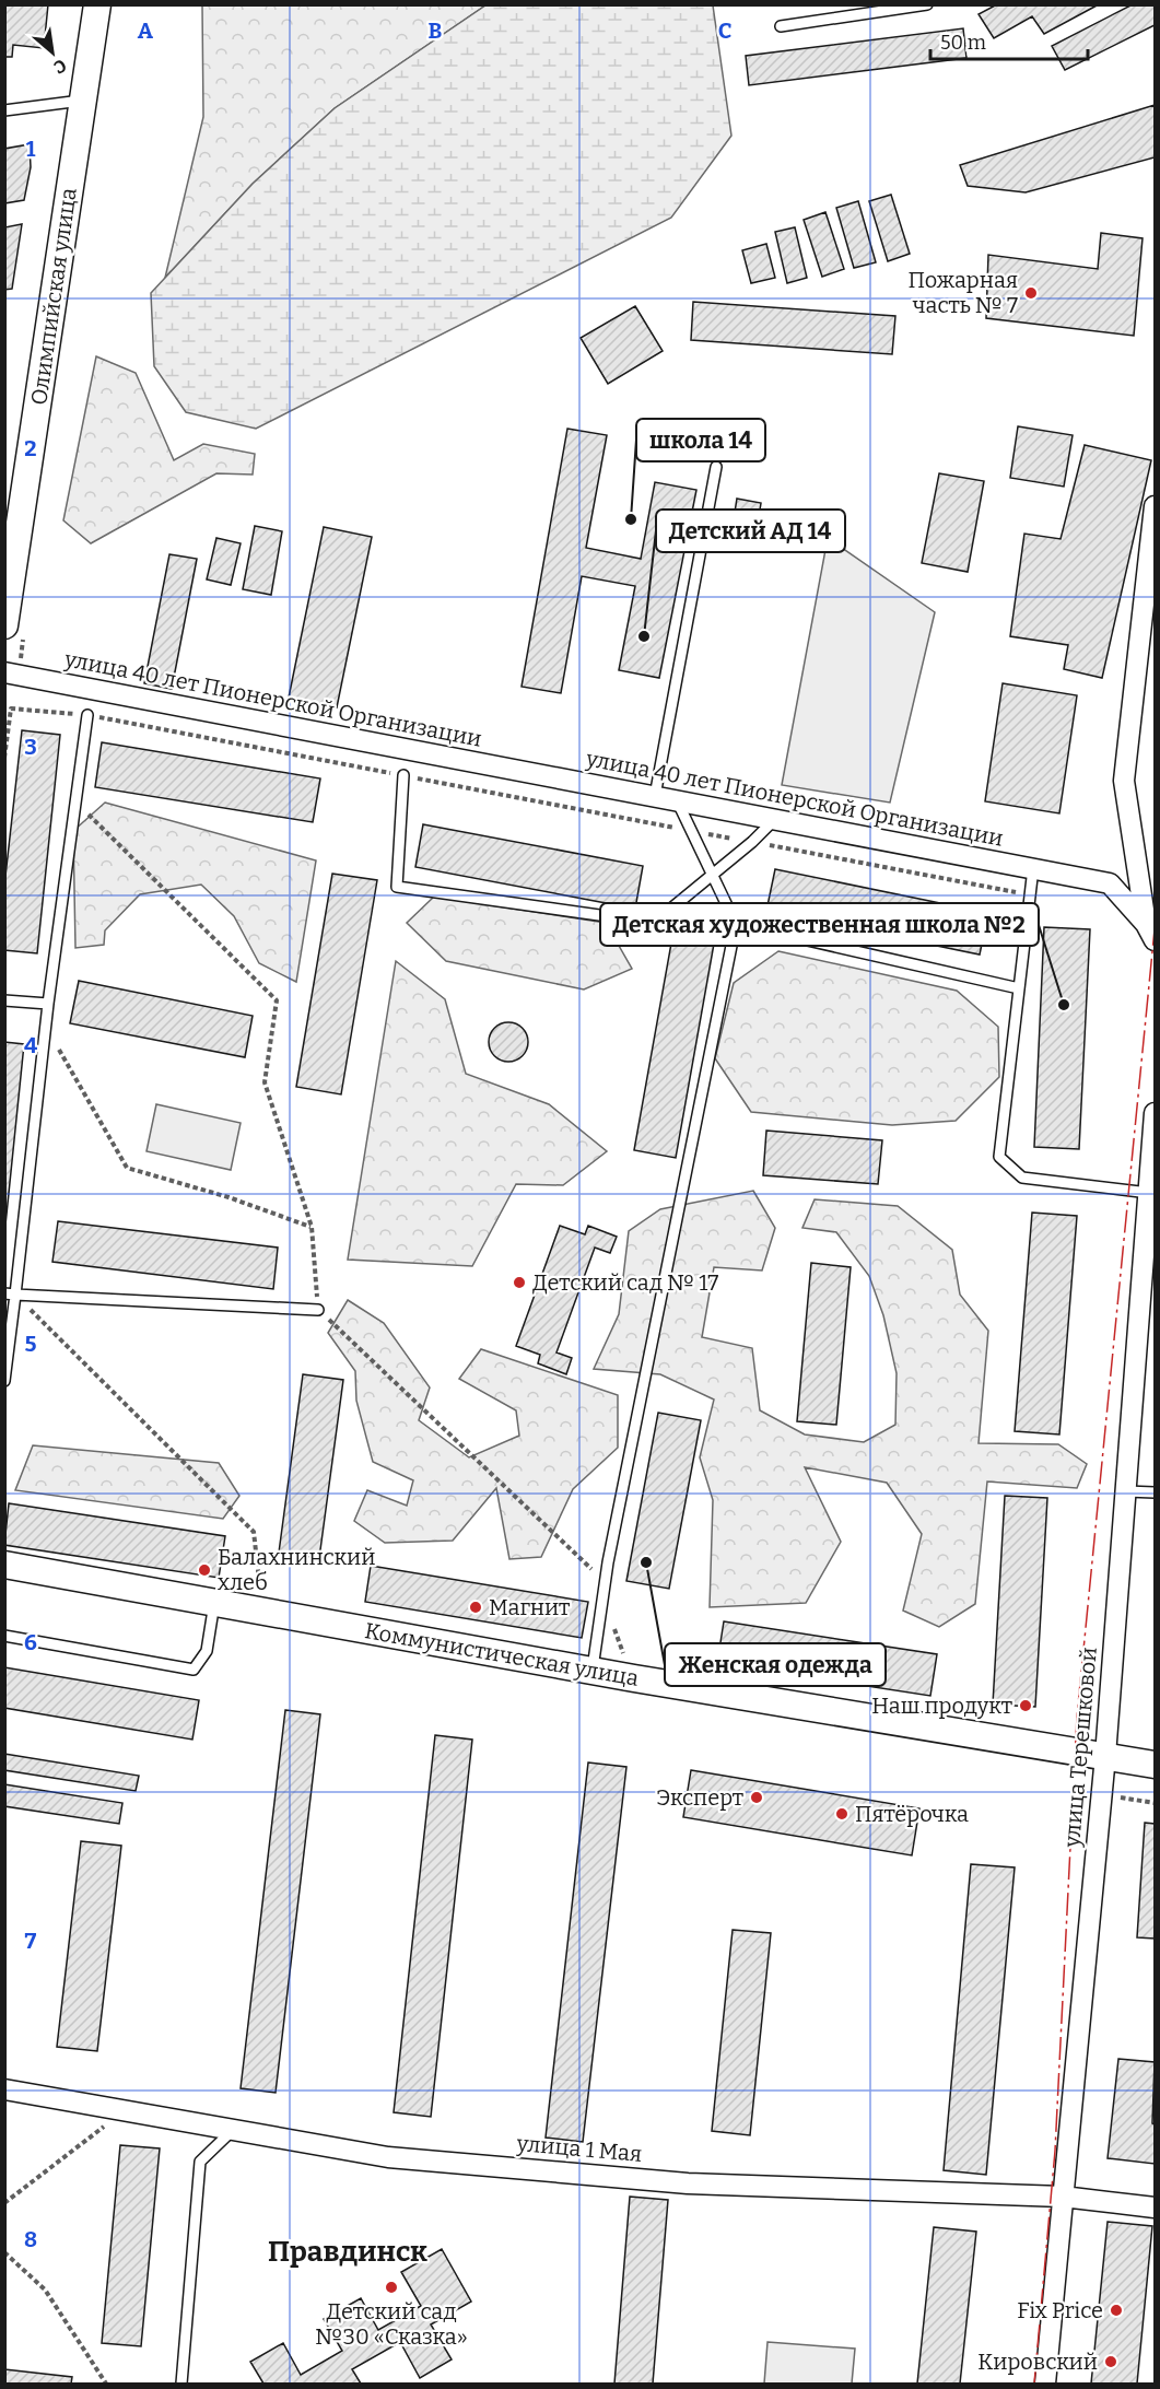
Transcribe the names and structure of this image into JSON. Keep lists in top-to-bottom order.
{
  "streets": {
    "street": [
      "Олимпийская улица",
      "улица 40 лет Пионерской Организации",
      "Коммунистическая улица",
      "улица Терешковой",
      "улица 1 Мая"
    ]
  },
  "crossings": [
    ["Коммунистическая улица", "улица Терешковой"],
    ["улица Терешковой", "улица 1 Мая"]
  ],
  "districts": ["Правдинск"],
  "places": [
    "Пожарная часть № 7",
    "школа 14",
    "Детский АД 14",
    "Детская художественная школа №2",
    "Детский сад № 17",
    "Женская одежда",
    "Балахнинский хлеб",
    "Магнит",
    "Наш продукт",
    "Эксперт",
    "Пятёрочка",
    "Детский сад №30 «Сказка»",
    "Fix Price",
    "Кировский"
  ],
  "scale_bar": "50 m",
  "north": "bottom right",
  "grid": {
    "columns": ["A", "B", "C"],
    "rows": [
      "1",
      "2",
      "3",
      "4",
      "5",
      "6",
      "7",
      "8"
    ]
  }
}
